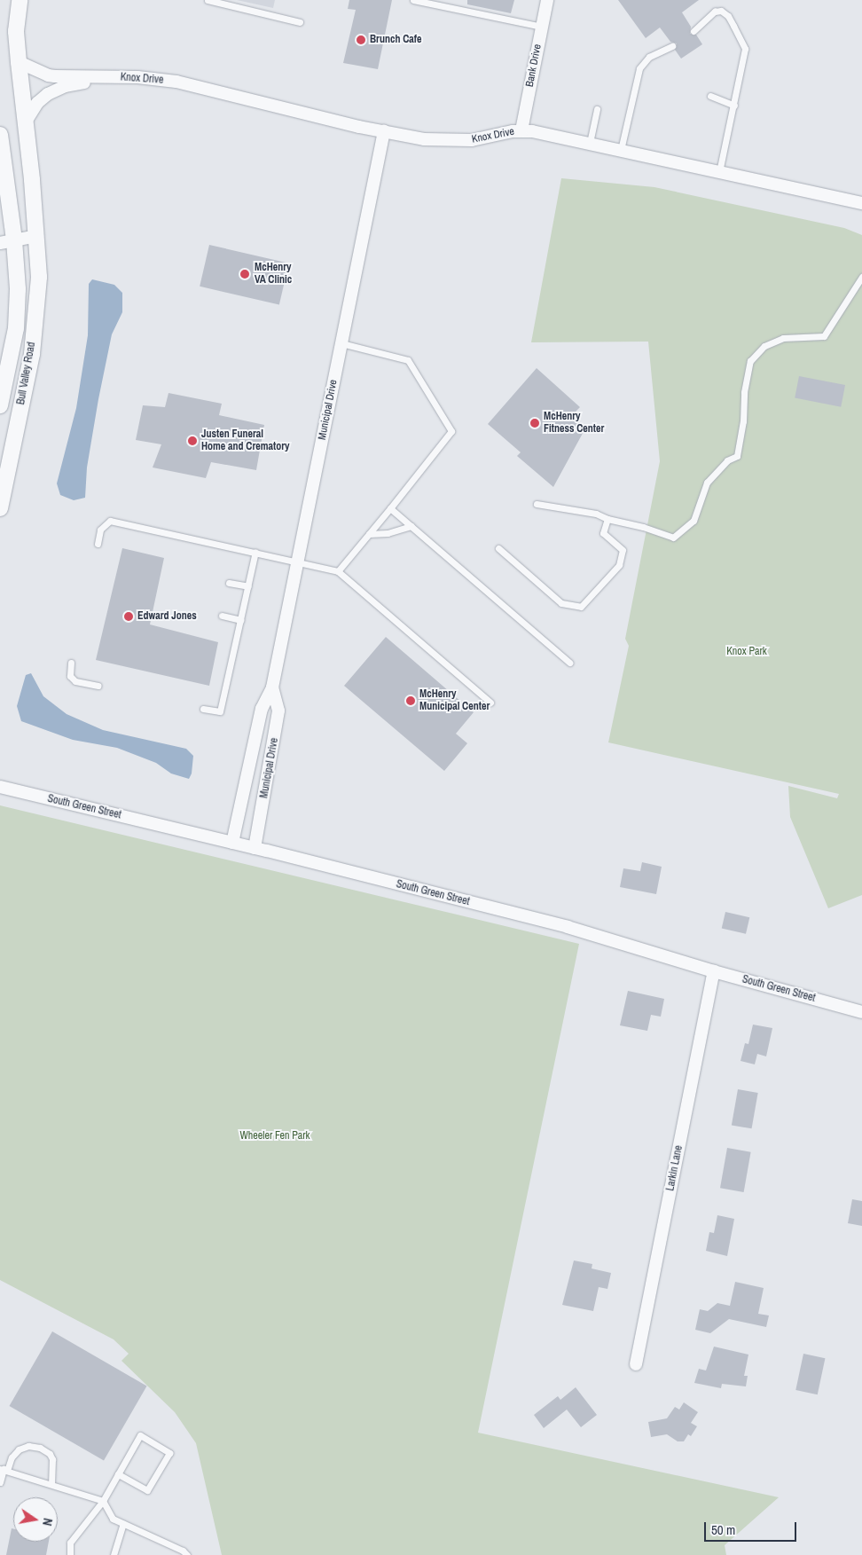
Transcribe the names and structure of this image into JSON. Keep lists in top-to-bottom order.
{
  "streets": {
    "street": [
      "Bank Drive",
      "Knox Drive",
      "Bull Valley Road",
      "Municipal Drive",
      "South Green Street",
      "Larkin Lane"
    ]
  },
  "crossings": [
    ["Bank Drive", "Knox Drive"],
    ["Knox Drive", "Bull Valley Road"],
    ["Knox Drive", "Municipal Drive"],
    ["Municipal Drive", "South Green Street"],
    ["South Green Street", "Larkin Lane"]
  ],
  "parks": ["Knox Park", "Wheeler Fen Park"],
  "places": [
    "Brunch Cafe",
    "McHenry VA Clinic",
    "McHenry Fitness Center",
    "Justen Funeral Home and Crematory",
    "Edward Jones",
    "McHenry Municipal Center"
  ],
  "scale_bar": "50 m",
  "north": "right"
}
